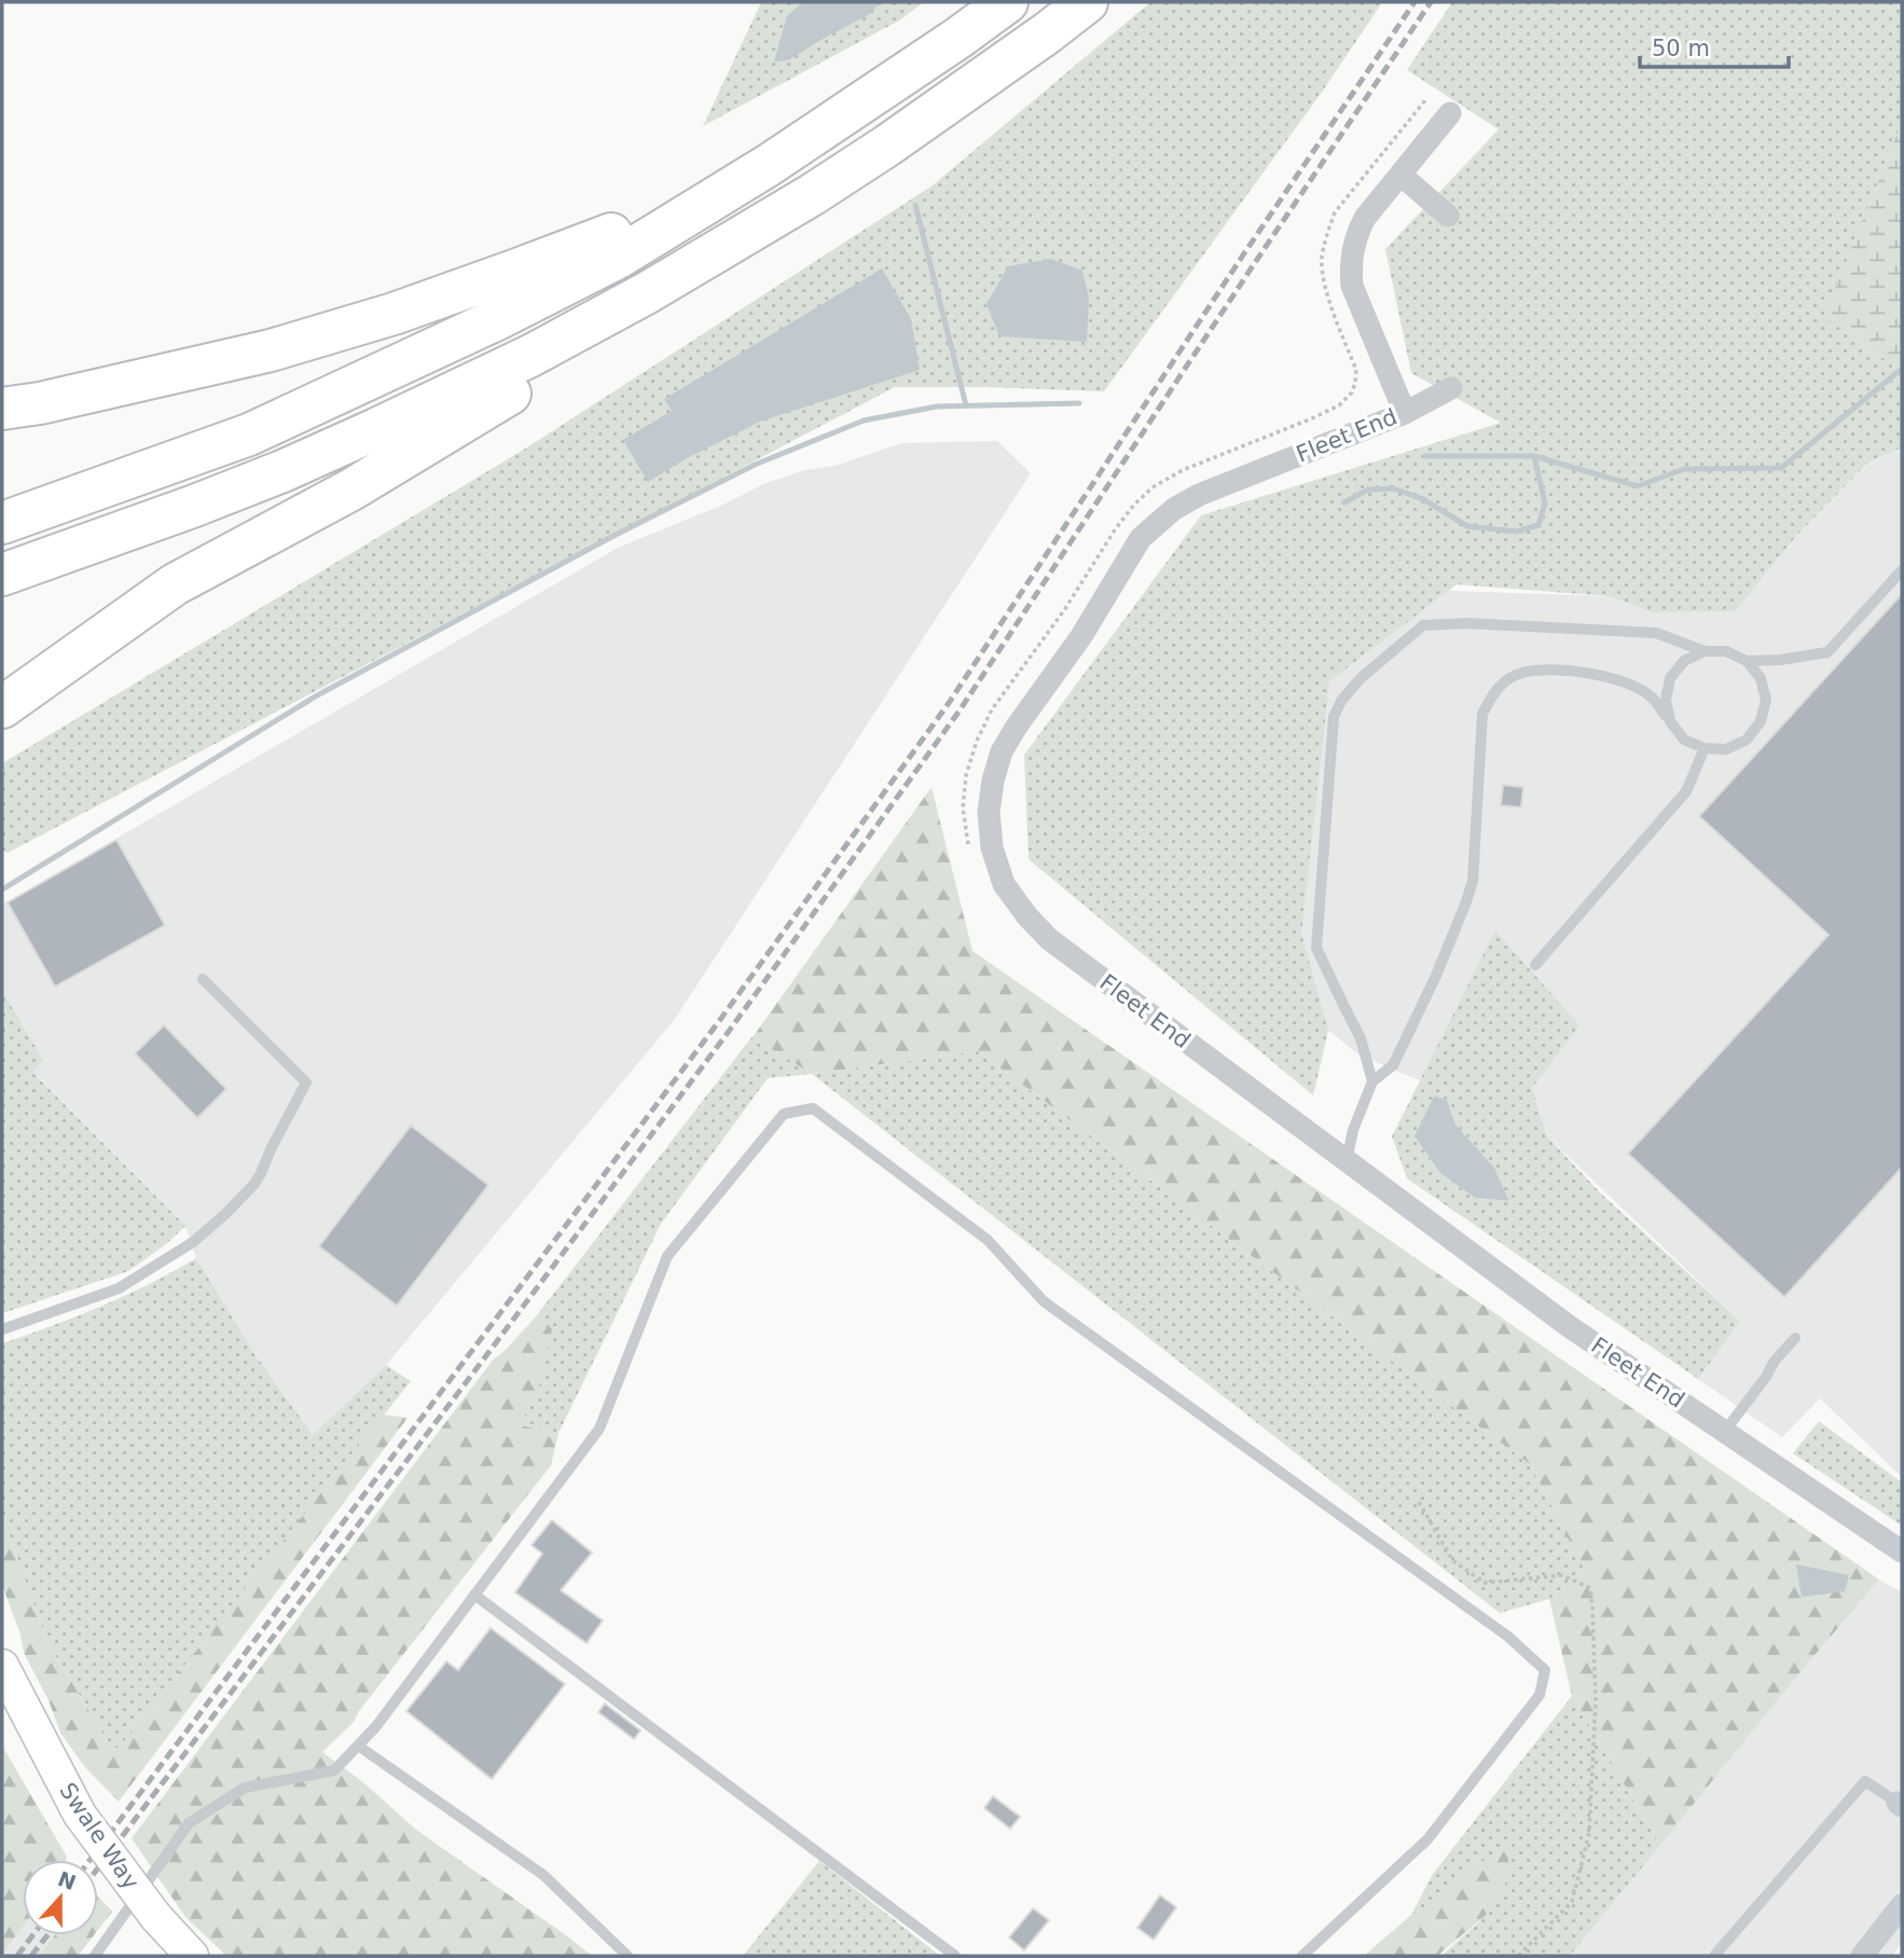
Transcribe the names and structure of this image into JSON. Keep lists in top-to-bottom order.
{
  "streets": {
    "main road": ["Swale Way"],
    "street": ["Fleet End"]
  },
  "scale_bar": "50 m",
  "north": "top"
}
